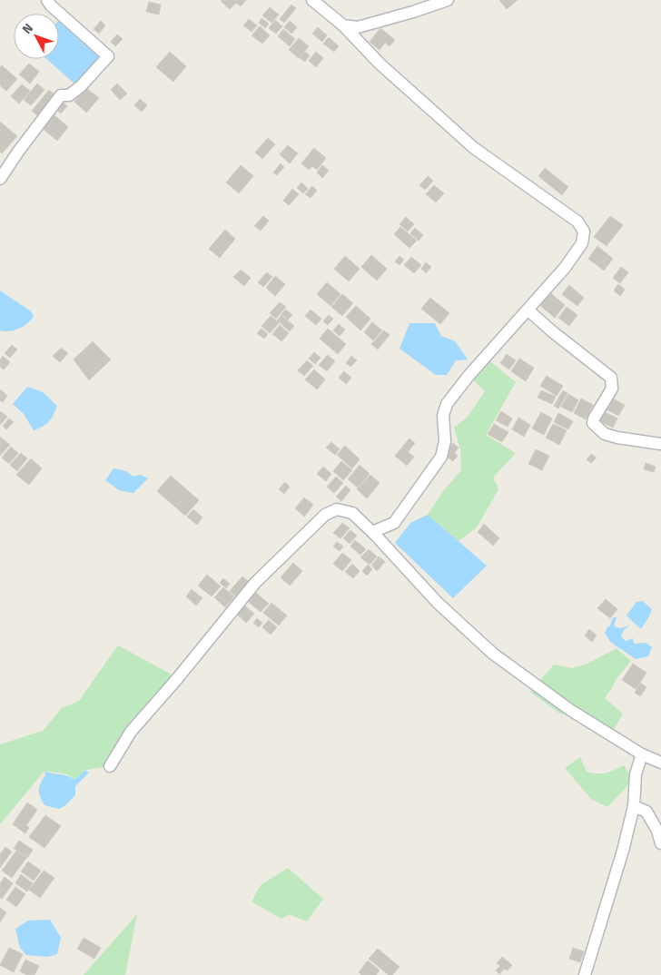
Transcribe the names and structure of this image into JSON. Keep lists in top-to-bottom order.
{
  "north": "top left"
}
